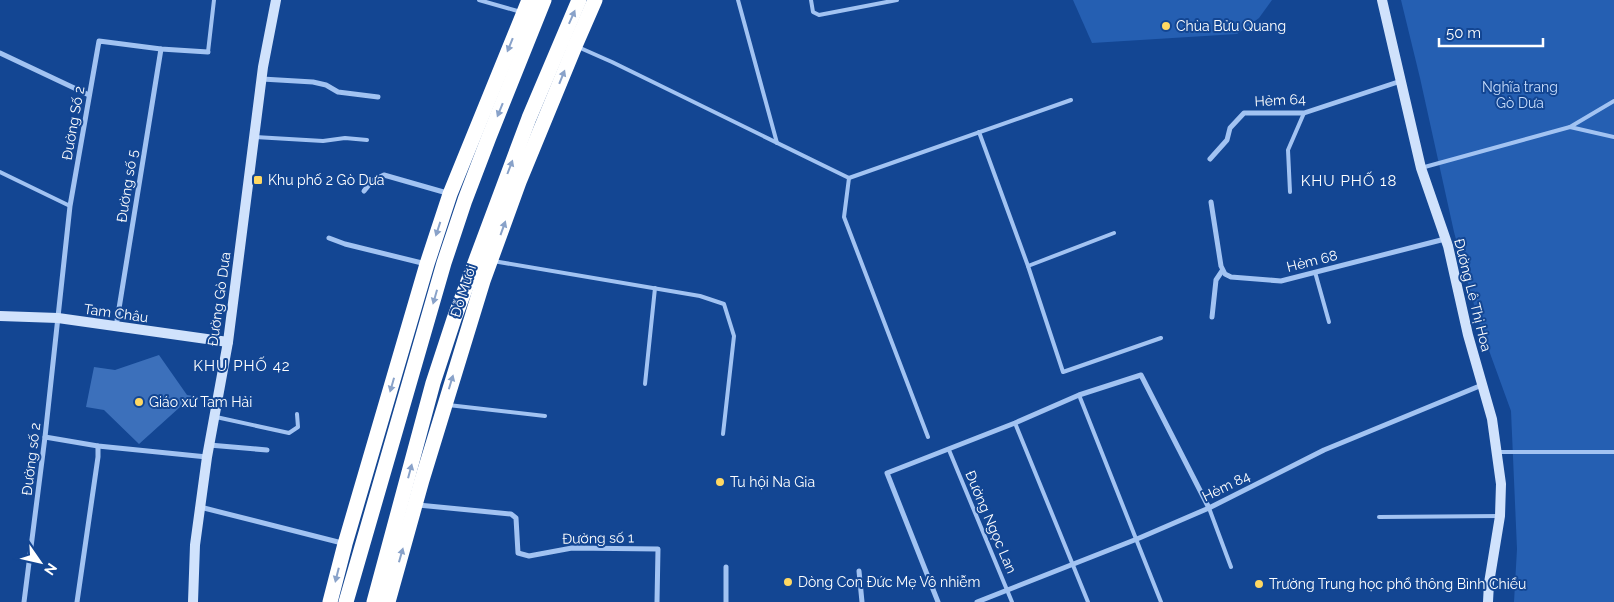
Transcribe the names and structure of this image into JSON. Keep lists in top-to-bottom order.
{
  "streets": {
    "highway": ["Đỗ Mười"],
    "street": [
      "Hẻm 64",
      "Đường Số 2",
      "Đường số 5",
      "Hẻm 68",
      "Đường Lê Thị Hoa",
      "Đường Gò Dưa",
      "Tam Châu",
      "Đường số 2",
      "Hẻm 84",
      "Đường số 1"
    ],
    "lane": ["Đường Ngọc Lan"]
  },
  "crossings": [
    ["Hẻm 64", "Đường Lê Thị Hoa"],
    ["Đường Số 2", "Đường số 5"],
    ["Đường Số 2", "Tam Châu"],
    ["Đường Số 2", "Đường số 2"],
    ["Đường số 5", "Tam Châu"],
    ["Hẻm 68", "Đường Lê Thị Hoa"],
    ["Đỗ Mười", "Đường số 1"],
    ["Đường Lê Thị Hoa", "Hẻm 84"],
    ["Đường Gò Dưa", "Tam Châu"],
    ["Tam Châu", "Đường số 2"],
    ["Hẻm 84", "Đường Ngọc Lan"]
  ],
  "districts": ["KHU PHỐ 18", "KHU PHỐ 42"],
  "parks": ["Nghĩa trang Gò Dưa"],
  "places": {
    "other": [
      "Chùa Bửu Quang",
      "Giáo xứ Tam Hải",
      "Tu hội Na Gia",
      "Dòng Con Đức Mẹ Vô nhiễm",
      "Trường Trung học phổ thông Bình Chiểu"
    ],
    "transit": ["Khu phố 2 Gò Dưa"]
  },
  "scale_bar": "50 m",
  "north": "bottom right"
}
